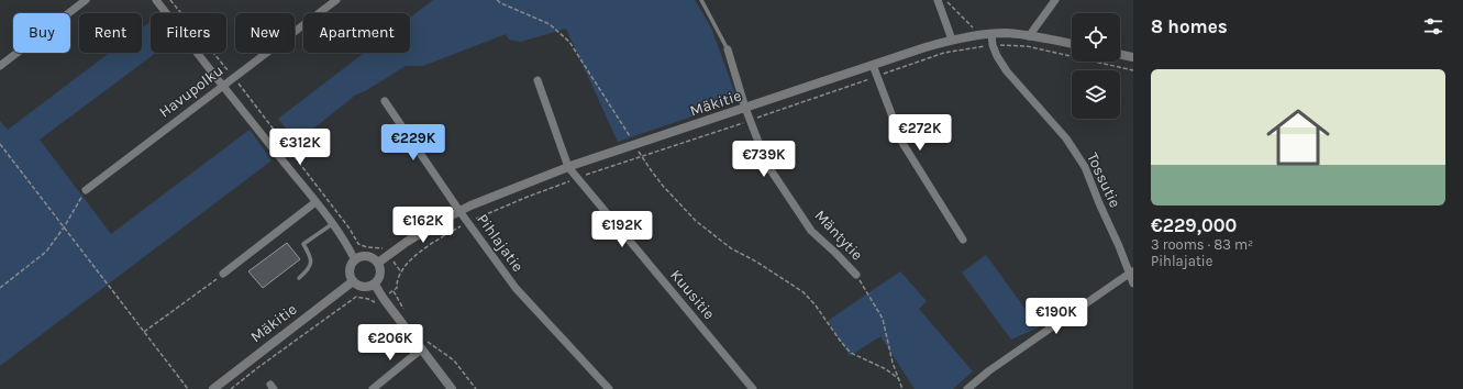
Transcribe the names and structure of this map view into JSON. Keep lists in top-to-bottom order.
{
  "streets": {
    "street": [
      "Havupolku",
      "Mäkitie",
      "Tossutie",
      "Mäntytie",
      "Pihlajatie",
      "Kuusitie"
    ]
  },
  "crossings": [
    ["Mäkitie", "Tossutie"],
    ["Mäkitie", "Mäntytie"],
    ["Mäkitie", "Pihlajatie"],
    ["Mäkitie", "Kuusitie"]
  ],
  "page": {
    "heading": "8 homes",
    "chip": [
      "Buy",
      "Rent",
      "Filters",
      "New",
      "Apartment"
    ],
    "list": [
      {
        "name": "€229,000",
        "note": "3 rooms · 83 m² · Pihlajatie"
      }
    ],
    "price": [
      "€272K",
      "€229K",
      "€312K",
      "€739K",
      "€162K",
      "€192K",
      "€190K",
      "€206K"
    ]
  }
}
